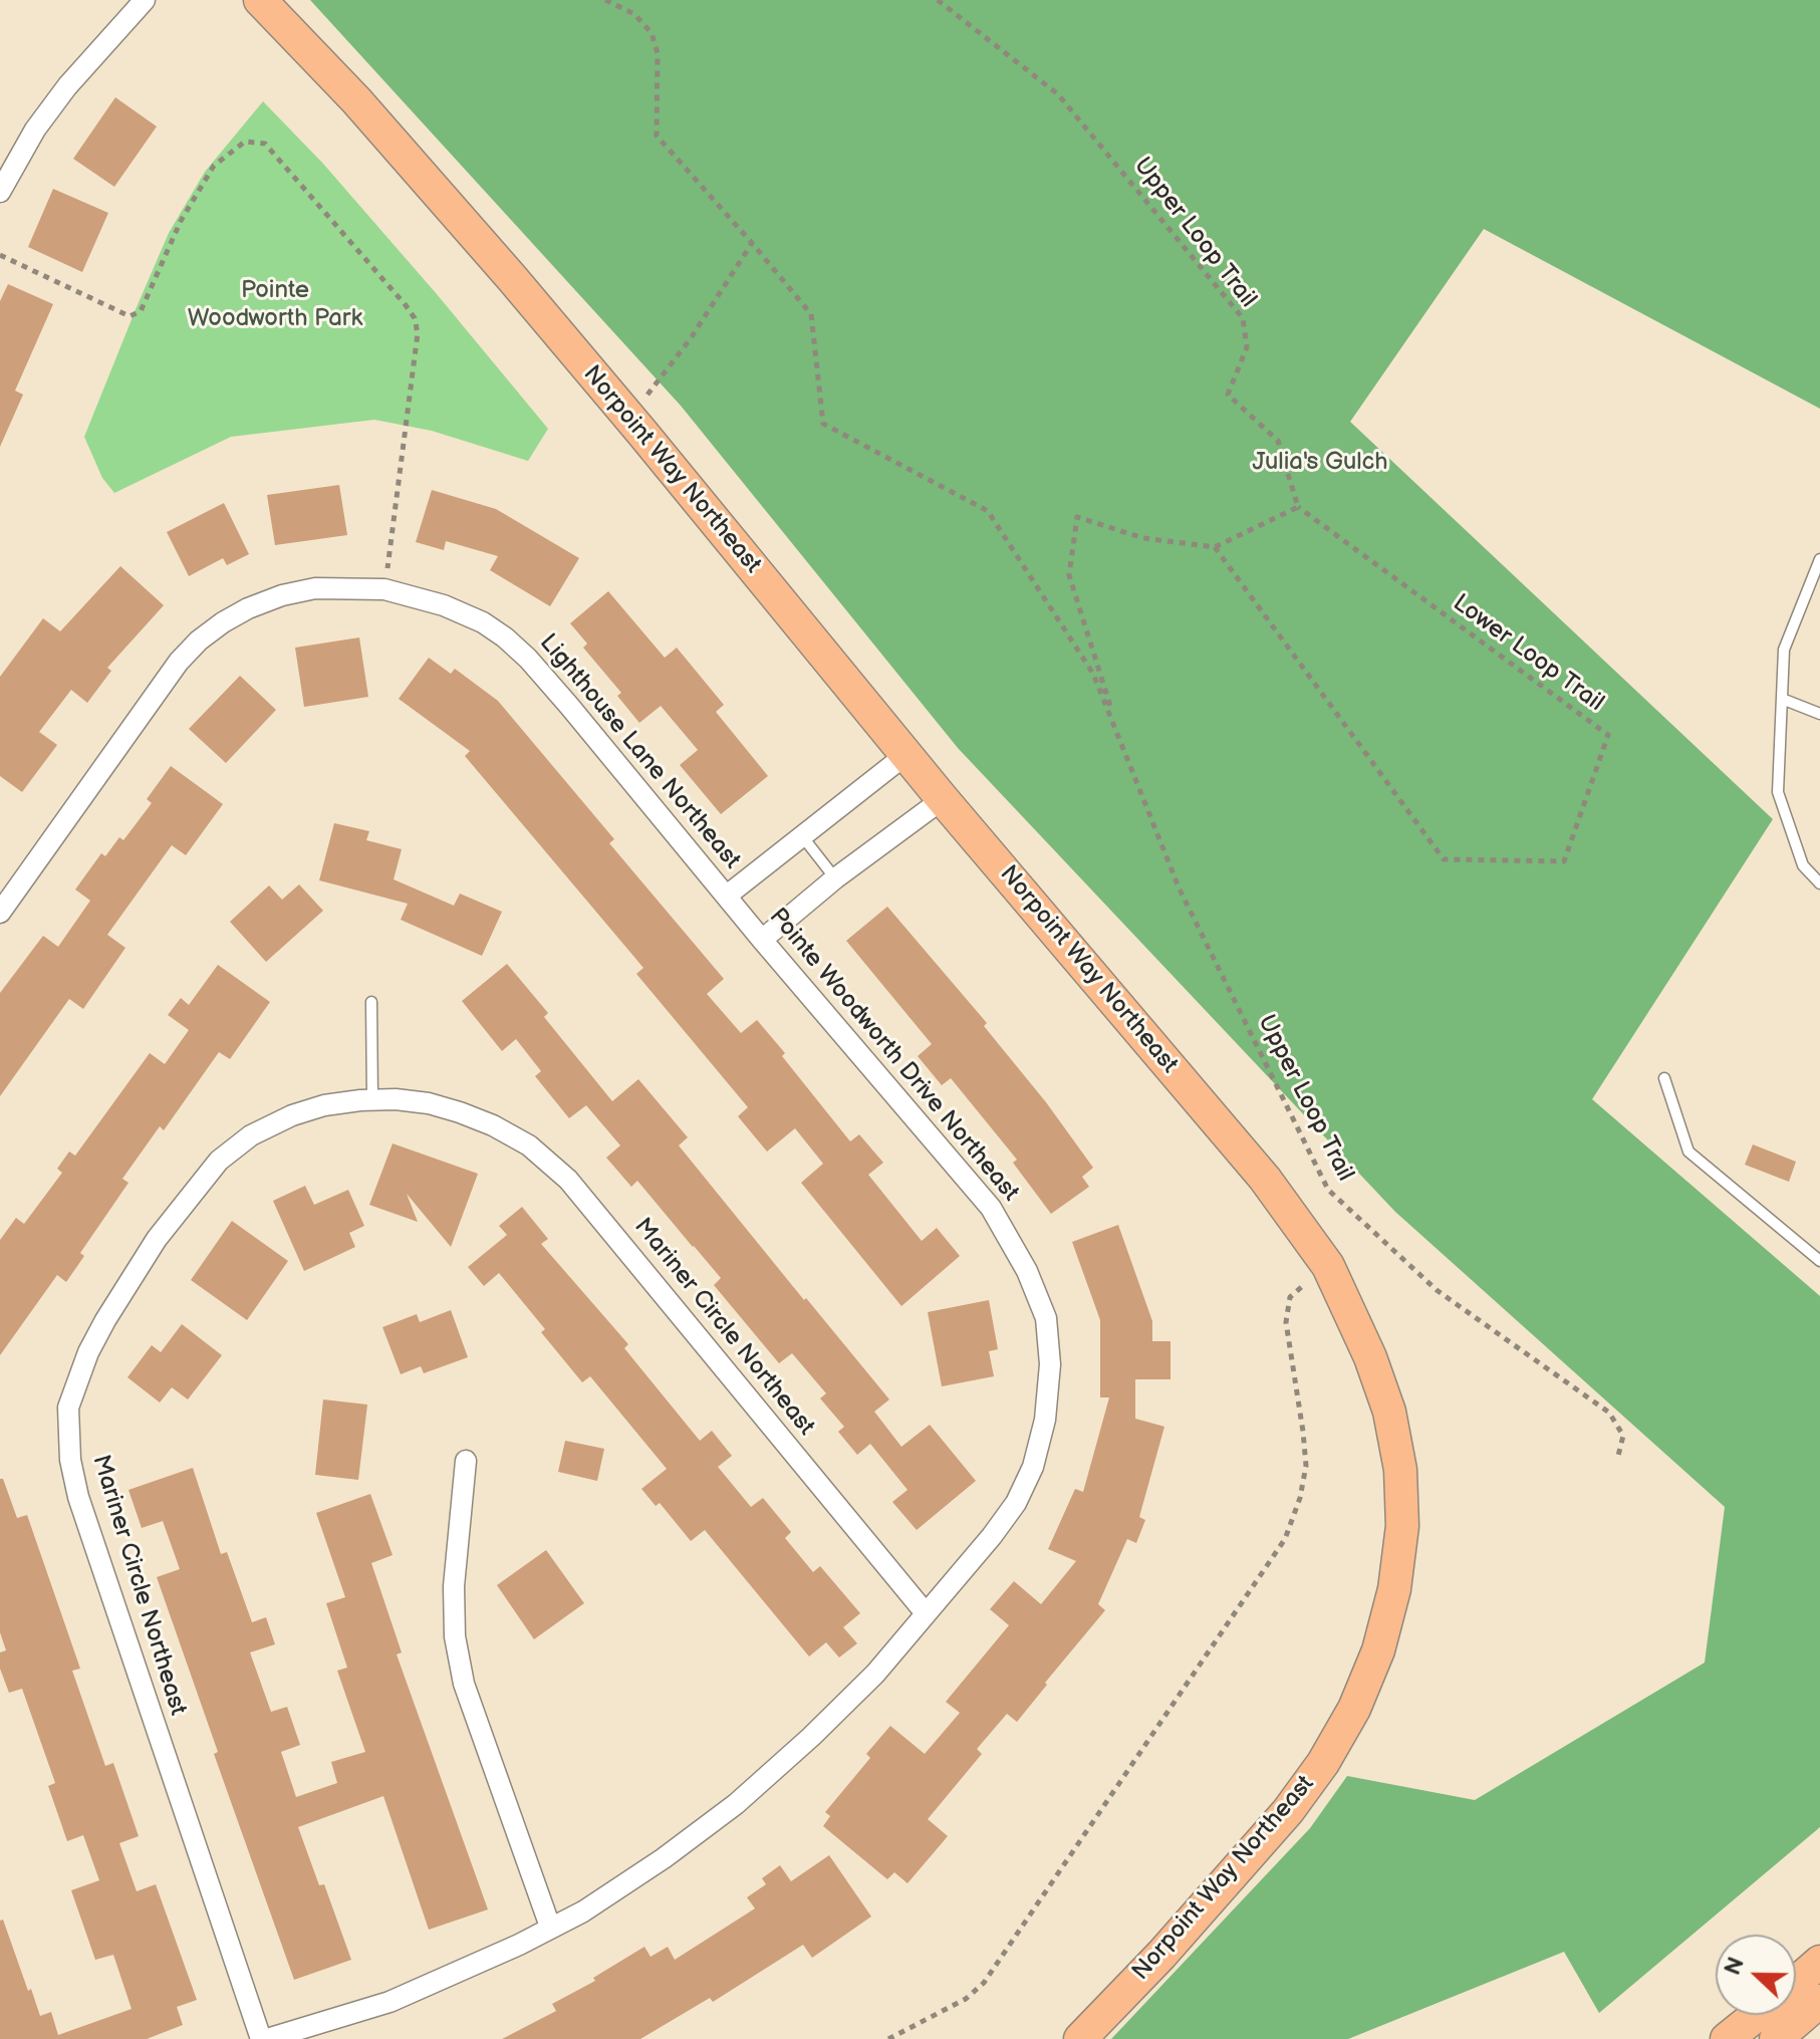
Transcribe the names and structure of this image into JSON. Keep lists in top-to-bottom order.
{
  "streets": {
    "main road": ["Norpoint Way Northeast"],
    "street": ["Lighthouse Lane Northeast", "Pointe Woodworth Drive Northeast", "Mariner Circle Northeast"],
    "path": ["Upper Loop Trail", "Lower Loop Trail"]
  },
  "crossings": [
    ["Upper Loop Trail", "Lower Loop Trail"],
    ["Lighthouse Lane Northeast", "Pointe Woodworth Drive Northeast"],
    ["Pointe Woodworth Drive Northeast", "Mariner Circle Northeast"]
  ],
  "parks": ["Pointe Woodworth Park", "Julia's Gulch"],
  "north": "left"
}
